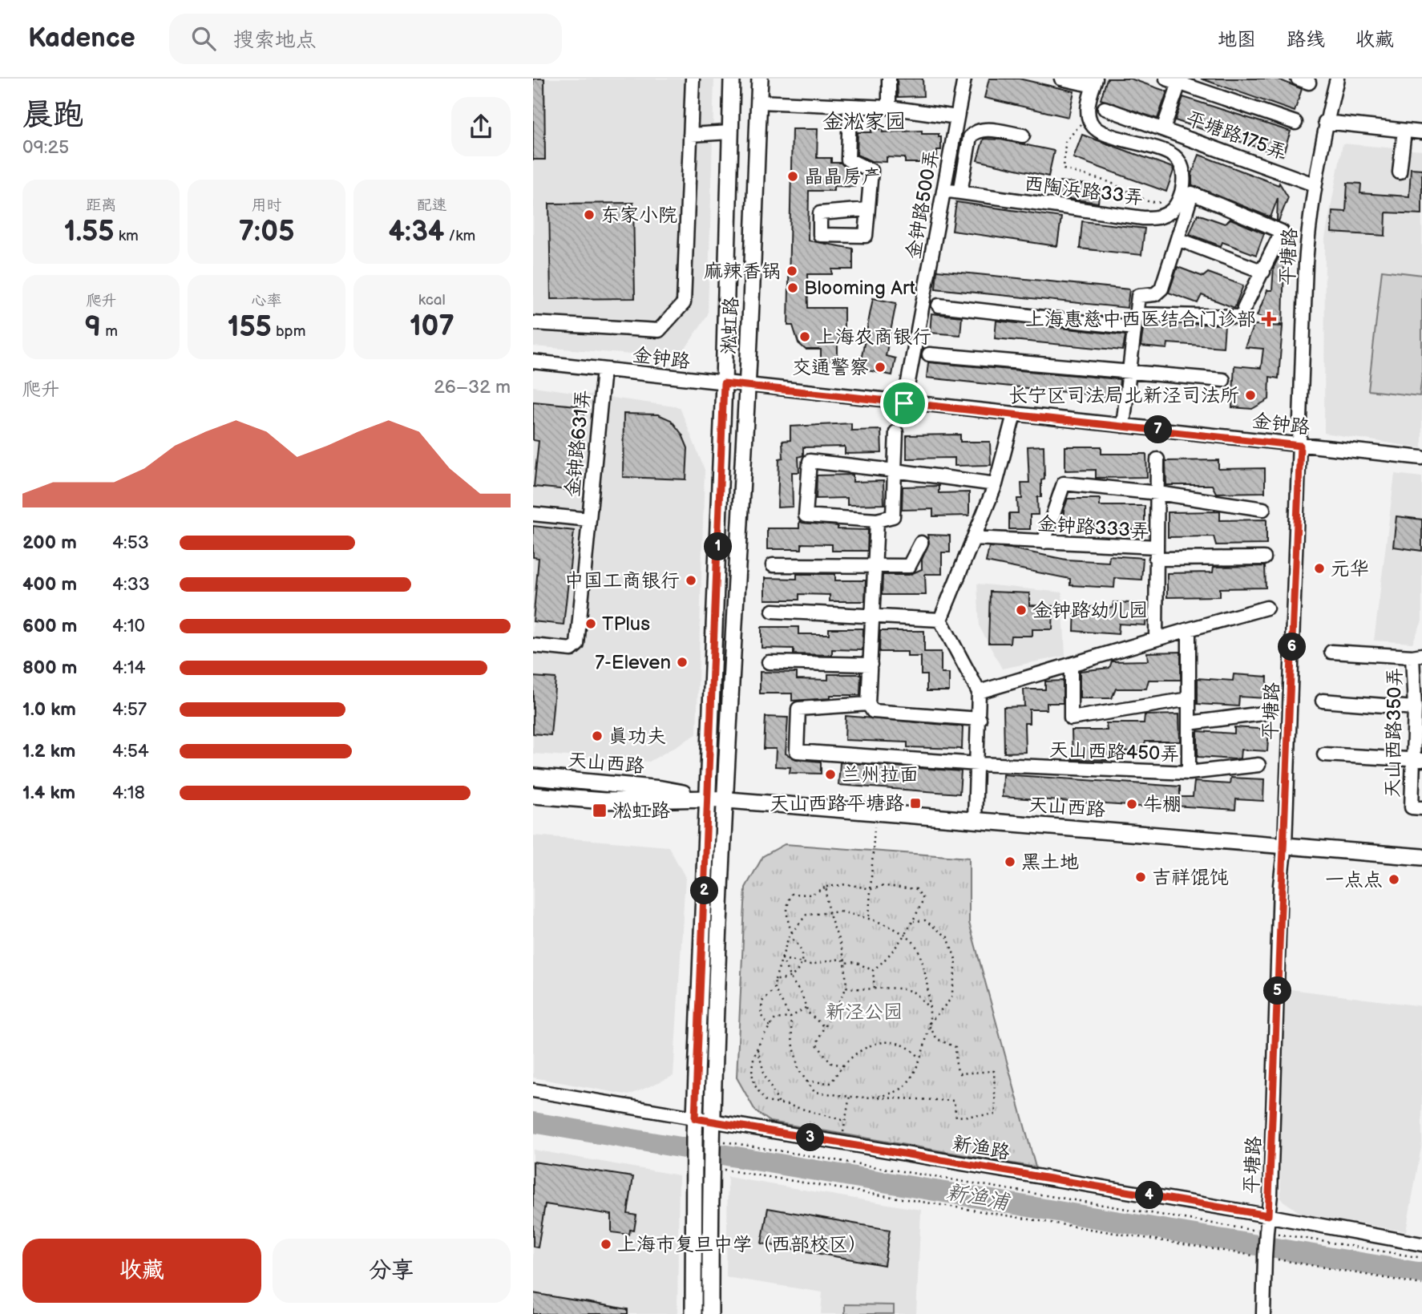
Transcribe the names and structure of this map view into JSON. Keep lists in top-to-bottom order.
{
  "streets": {
    "main road": ["淞虹路", "天山西路"],
    "street": [
      "平塘路175弄",
      "西陶浜路33弄",
      "金钟路500弄",
      "平塘路",
      "金钟路",
      "金钟路631弄",
      "金钟路333弄",
      "天山西路350弄",
      "天山西路450弄",
      "新渔路"
    ]
  },
  "crossings": [
    ["平塘路175弄", "平塘路"],
    ["西陶浜路33弄", "金钟路500弄"],
    ["金钟路500弄", "金钟路"],
    ["平塘路", "金钟路"],
    ["平塘路", "天山西路"],
    ["平塘路", "新渔路"],
    ["淞虹路", "金钟路"],
    ["淞虹路", "天山西路"],
    ["淞虹路", "新渔路"],
    ["金钟路", "金钟路631弄"]
  ],
  "districts": ["金淞家园"],
  "water": ["新渔浦"],
  "parks": ["新泾公园"],
  "places": {
    "other": [
      "晶晶房产",
      "东家小院",
      "麻辣香锅",
      "Blooming Art",
      "上海农商银行",
      "交通警察",
      "长宁区司法局北新泾司法所",
      "元华",
      "中国工商银行",
      "金钟路幼儿园",
      "TPlus",
      "7-Eleven",
      "真功夫",
      "兰州拉面",
      "牛棚",
      "黑土地",
      "吉祥馄饨",
      "一点点",
      "上海市复旦中学（西部校区）"
    ],
    "health": ["上海惠慈中西医结合门诊部"],
    "transit": ["天山西路平塘路", "淞虹路"]
  },
  "page": {
    "header": "Kadence",
    "search": "搜索地点",
    "nav": ["地图", "路线", "收藏"],
    "heading": ["晨跑", "09:25"],
    "stats": [
      ["距离", "1.55 km"],
      ["用时", "7:05"],
      ["配速", "4:34 /km"],
      ["爬升", "9 m"],
      ["心率", "155 bpm"],
      ["kcal", "107"]
    ],
    "chart": ["爬升", "26–32 m"],
    "pins": [
      "7",
      "1",
      "6",
      "2",
      "5",
      "3",
      "4"
    ],
    "list": [
      {
        "name": "200 m",
        "note": "4:53"
      },
      {
        "name": "400 m",
        "note": "4:33"
      },
      {
        "name": "600 m",
        "note": "4:10"
      },
      {
        "name": "800 m",
        "note": "4:14"
      },
      {
        "name": "1.0 km",
        "note": "4:57"
      },
      {
        "name": "1.2 km",
        "note": "4:54"
      },
      {
        "name": "1.4 km",
        "note": "4:18"
      }
    ],
    "buttons": ["收藏", "分享"]
  }
}
